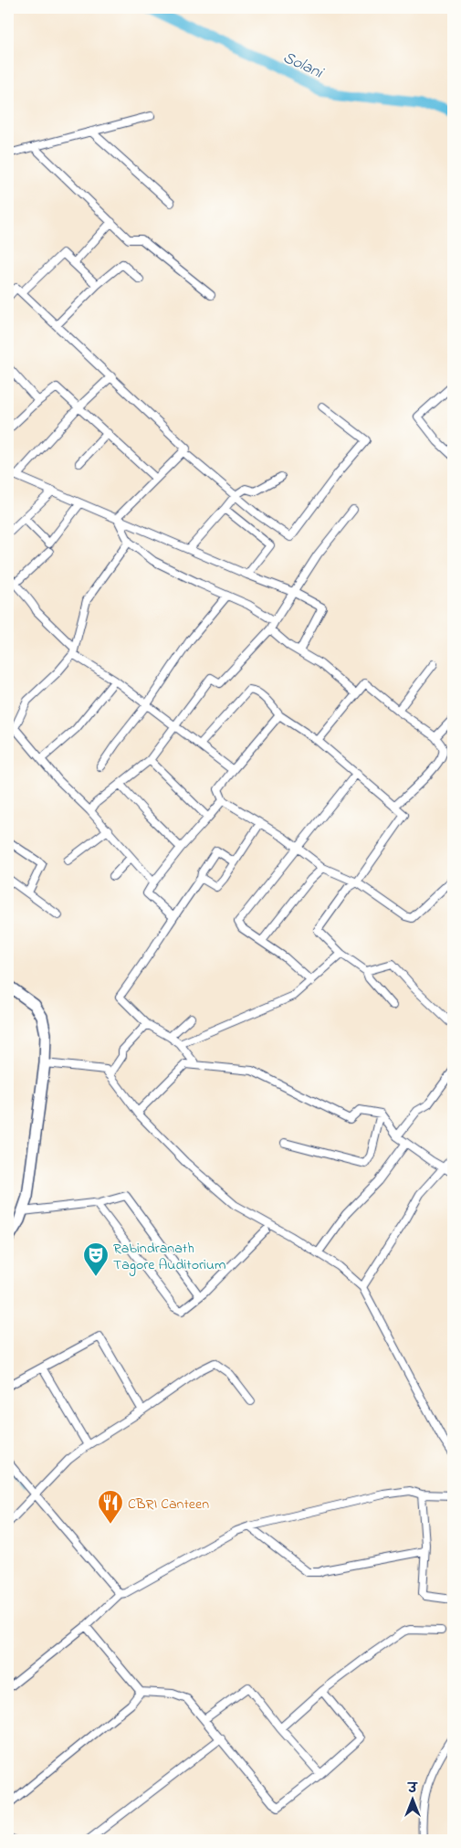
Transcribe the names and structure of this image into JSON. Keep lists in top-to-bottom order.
{
  "water": ["Solani"],
  "places": {
    "theatre": ["Rabindranath Tagore Auditorium"],
    "restaurant": ["CBRI Canteen"]
  },
  "north": "top"
}
